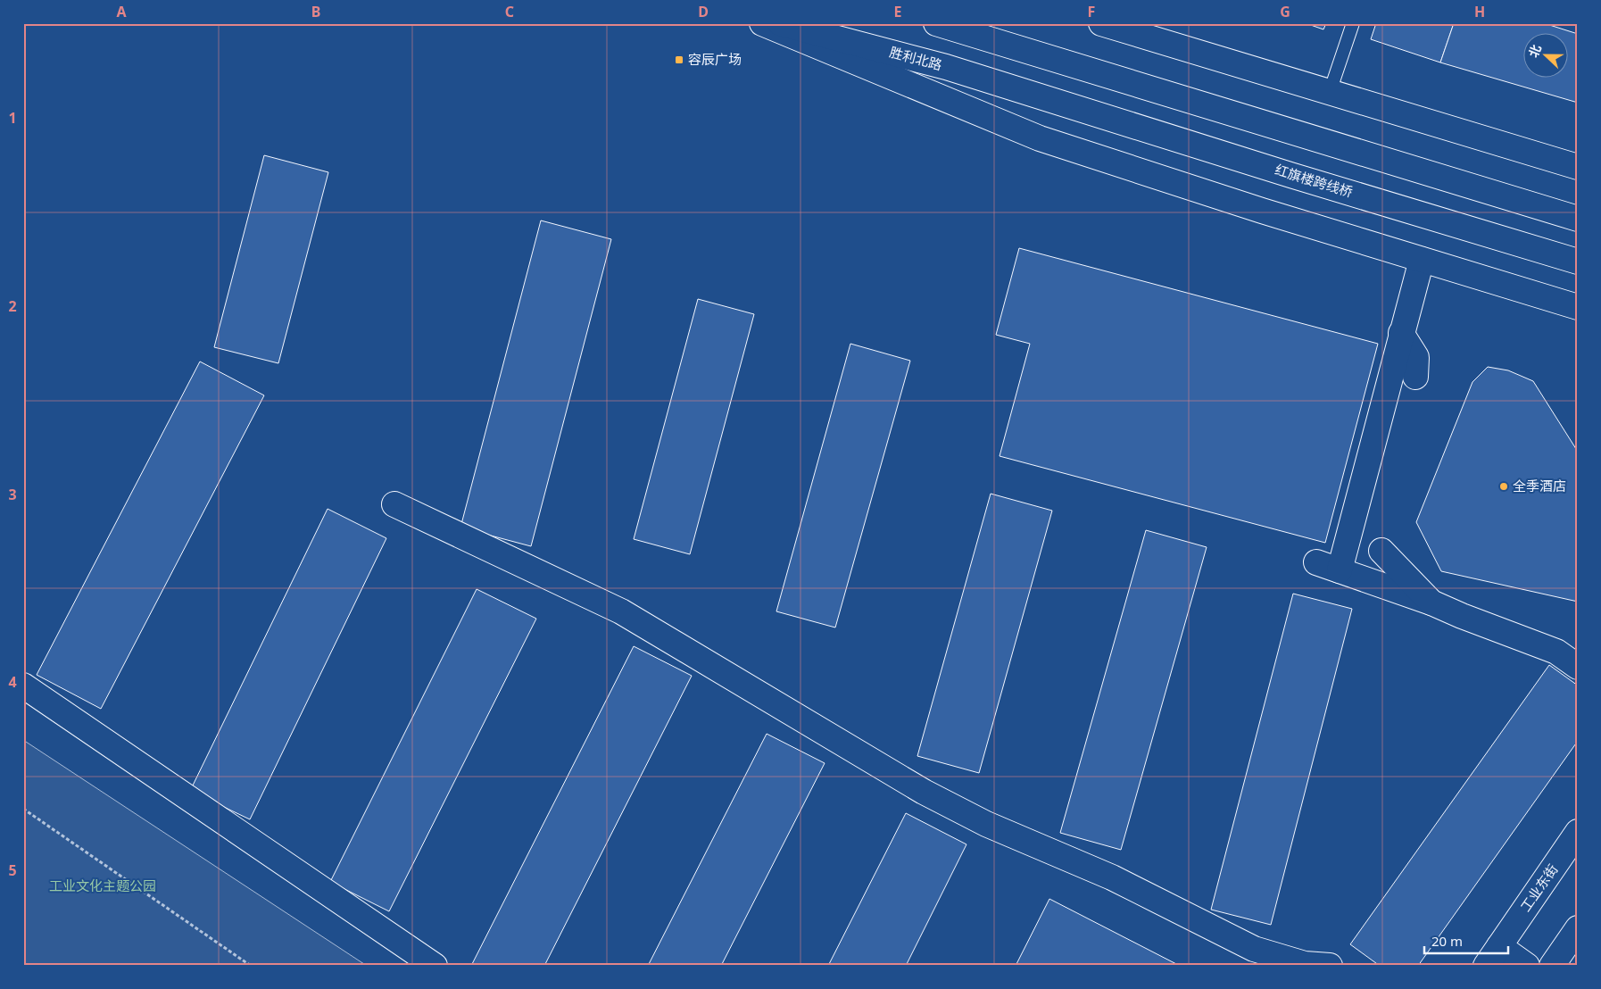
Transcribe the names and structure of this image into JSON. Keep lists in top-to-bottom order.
{
  "streets": {
    "main road": ["胜利北路", "红旗楼跨线桥", "工业东街"]
  },
  "crossings": [
    ["胜利北路", "红旗楼跨线桥"]
  ],
  "parks": ["工业文化主题公园"],
  "places": {
    "transit": ["容辰广场"],
    "other": ["全季酒店"]
  },
  "scale_bar": "20 m",
  "north": "left",
  "grid": {
    "columns": [
      "A",
      "B",
      "C",
      "D",
      "E",
      "F",
      "G",
      "H"
    ],
    "rows": [
      "1",
      "2",
      "3",
      "4",
      "5"
    ]
  }
}
